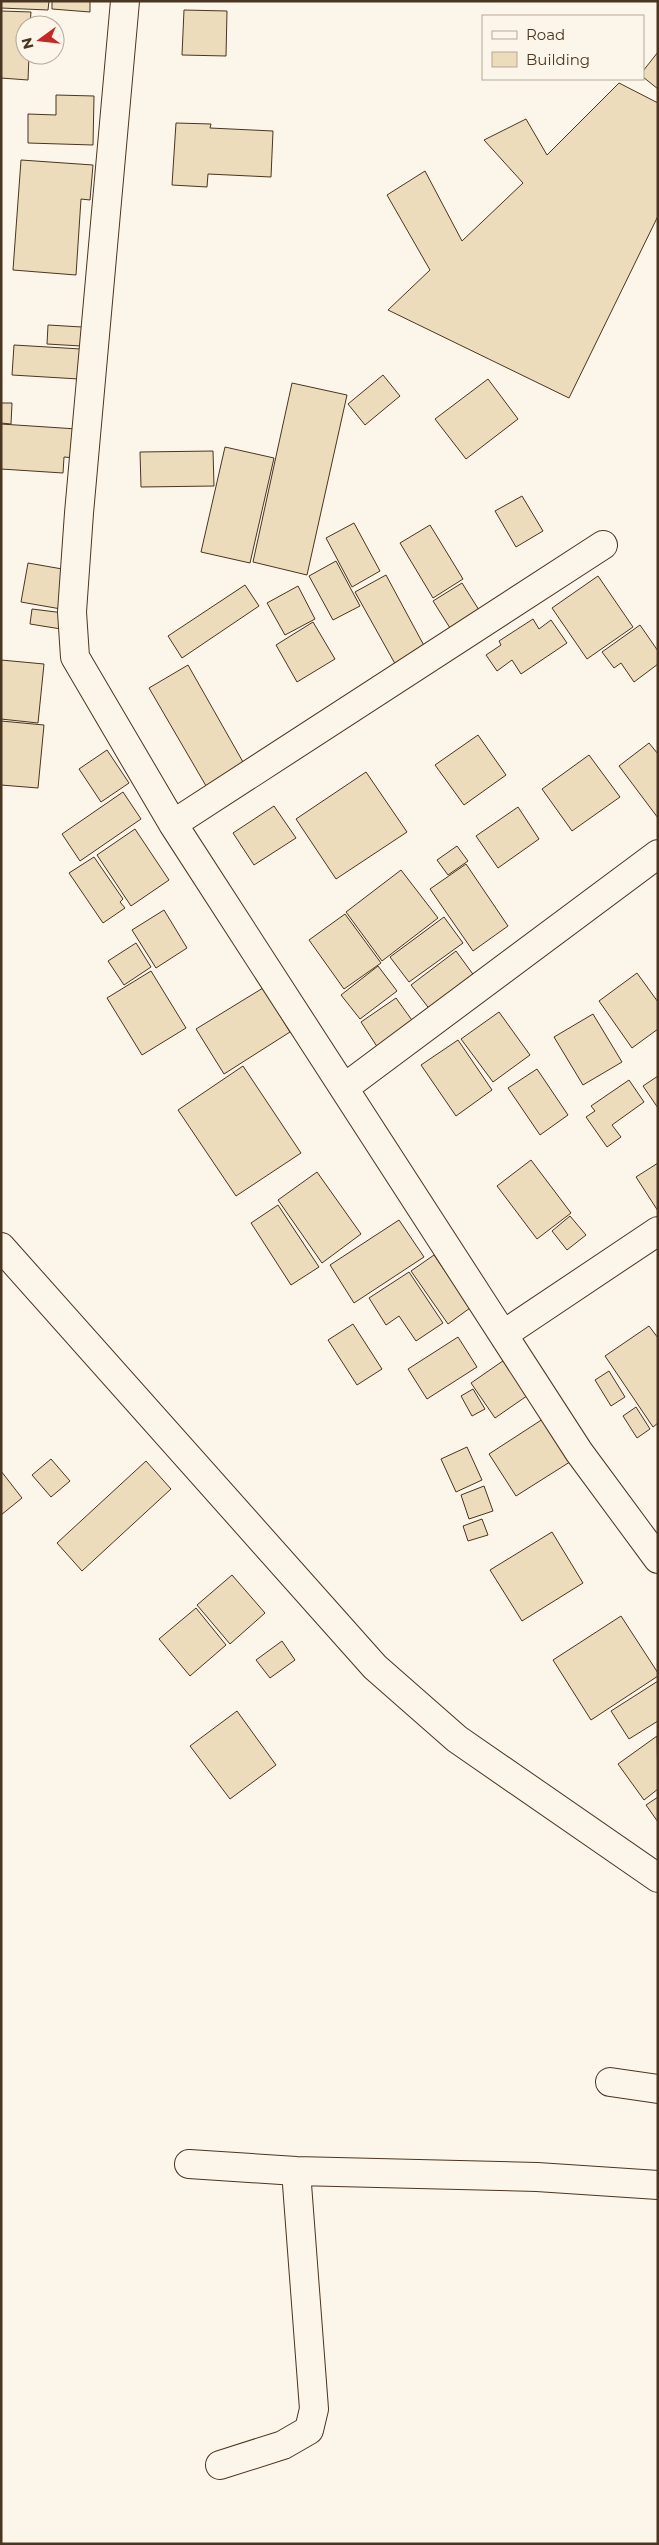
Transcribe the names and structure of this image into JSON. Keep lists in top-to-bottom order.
{
  "legend": ["Road", "Building"],
  "north": "left"
}
